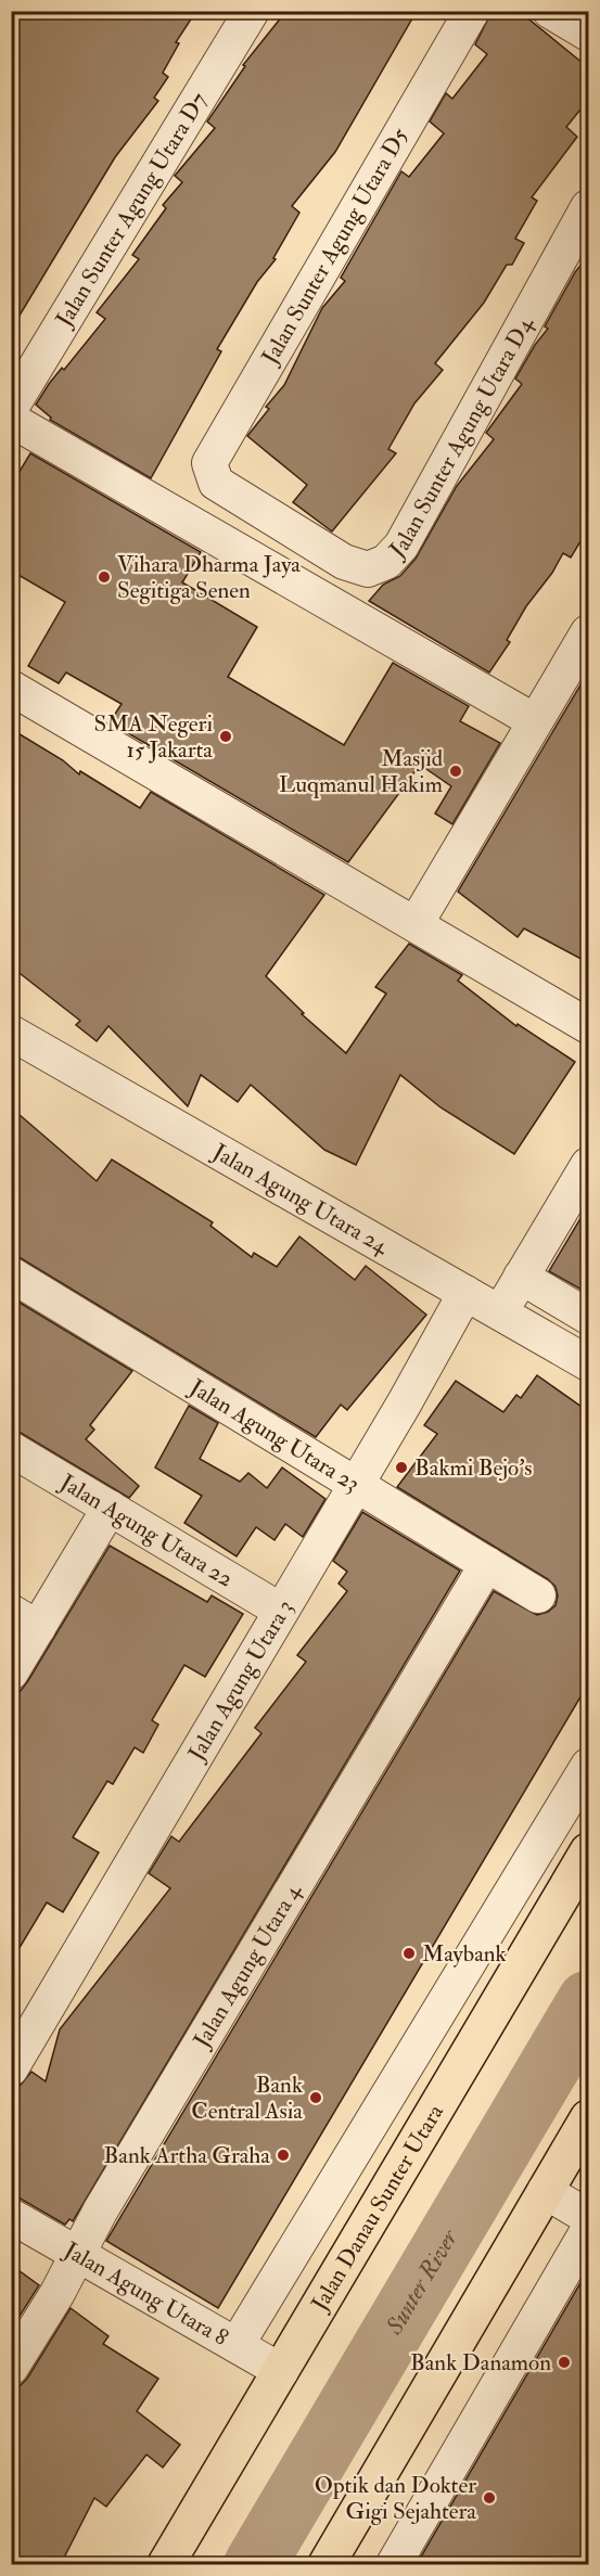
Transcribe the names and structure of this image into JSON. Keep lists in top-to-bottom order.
{
  "streets": {
    "main road": ["Jalan Danau Sunter Utara"],
    "street": [
      "Jalan Sunter Agung Utara D7",
      "Jalan Sunter Agung Utara D5",
      "Jalan Sunter Agung Utara D4",
      "Jalan Agung Utara 24",
      "Jalan Agung Utara 23",
      "Jalan Agung Utara 22",
      "Jalan Agung Utara 3",
      "Jalan Agung Utara 4",
      "Jalan Agung Utara 8"
    ]
  },
  "crossings": [
    ["Jalan Sunter Agung Utara D5", "Jalan Sunter Agung Utara D4"],
    ["Jalan Agung Utara 24", "Jalan Agung Utara 3"],
    ["Jalan Agung Utara 23", "Jalan Agung Utara 3"],
    ["Jalan Agung Utara 23", "Jalan Agung Utara 4"],
    ["Jalan Agung Utara 22", "Jalan Agung Utara 3"],
    ["Jalan Agung Utara 4", "Jalan Agung Utara 8"],
    ["Jalan Danau Sunter Utara", "Jalan Agung Utara 8"]
  ],
  "water": ["Sunter River"],
  "places": [
    "Vihara Dharma Jaya Segitiga Senen",
    "SMA Negeri 15 Jakarta",
    "Masjid Luqmanul Hakim",
    "Bakmi Bejo's",
    "Maybank",
    "Bank Central Asia",
    "Bank Artha Graha",
    "Bank Danamon",
    "Optik dan Dokter Gigi Sejahtera"
  ]
}
